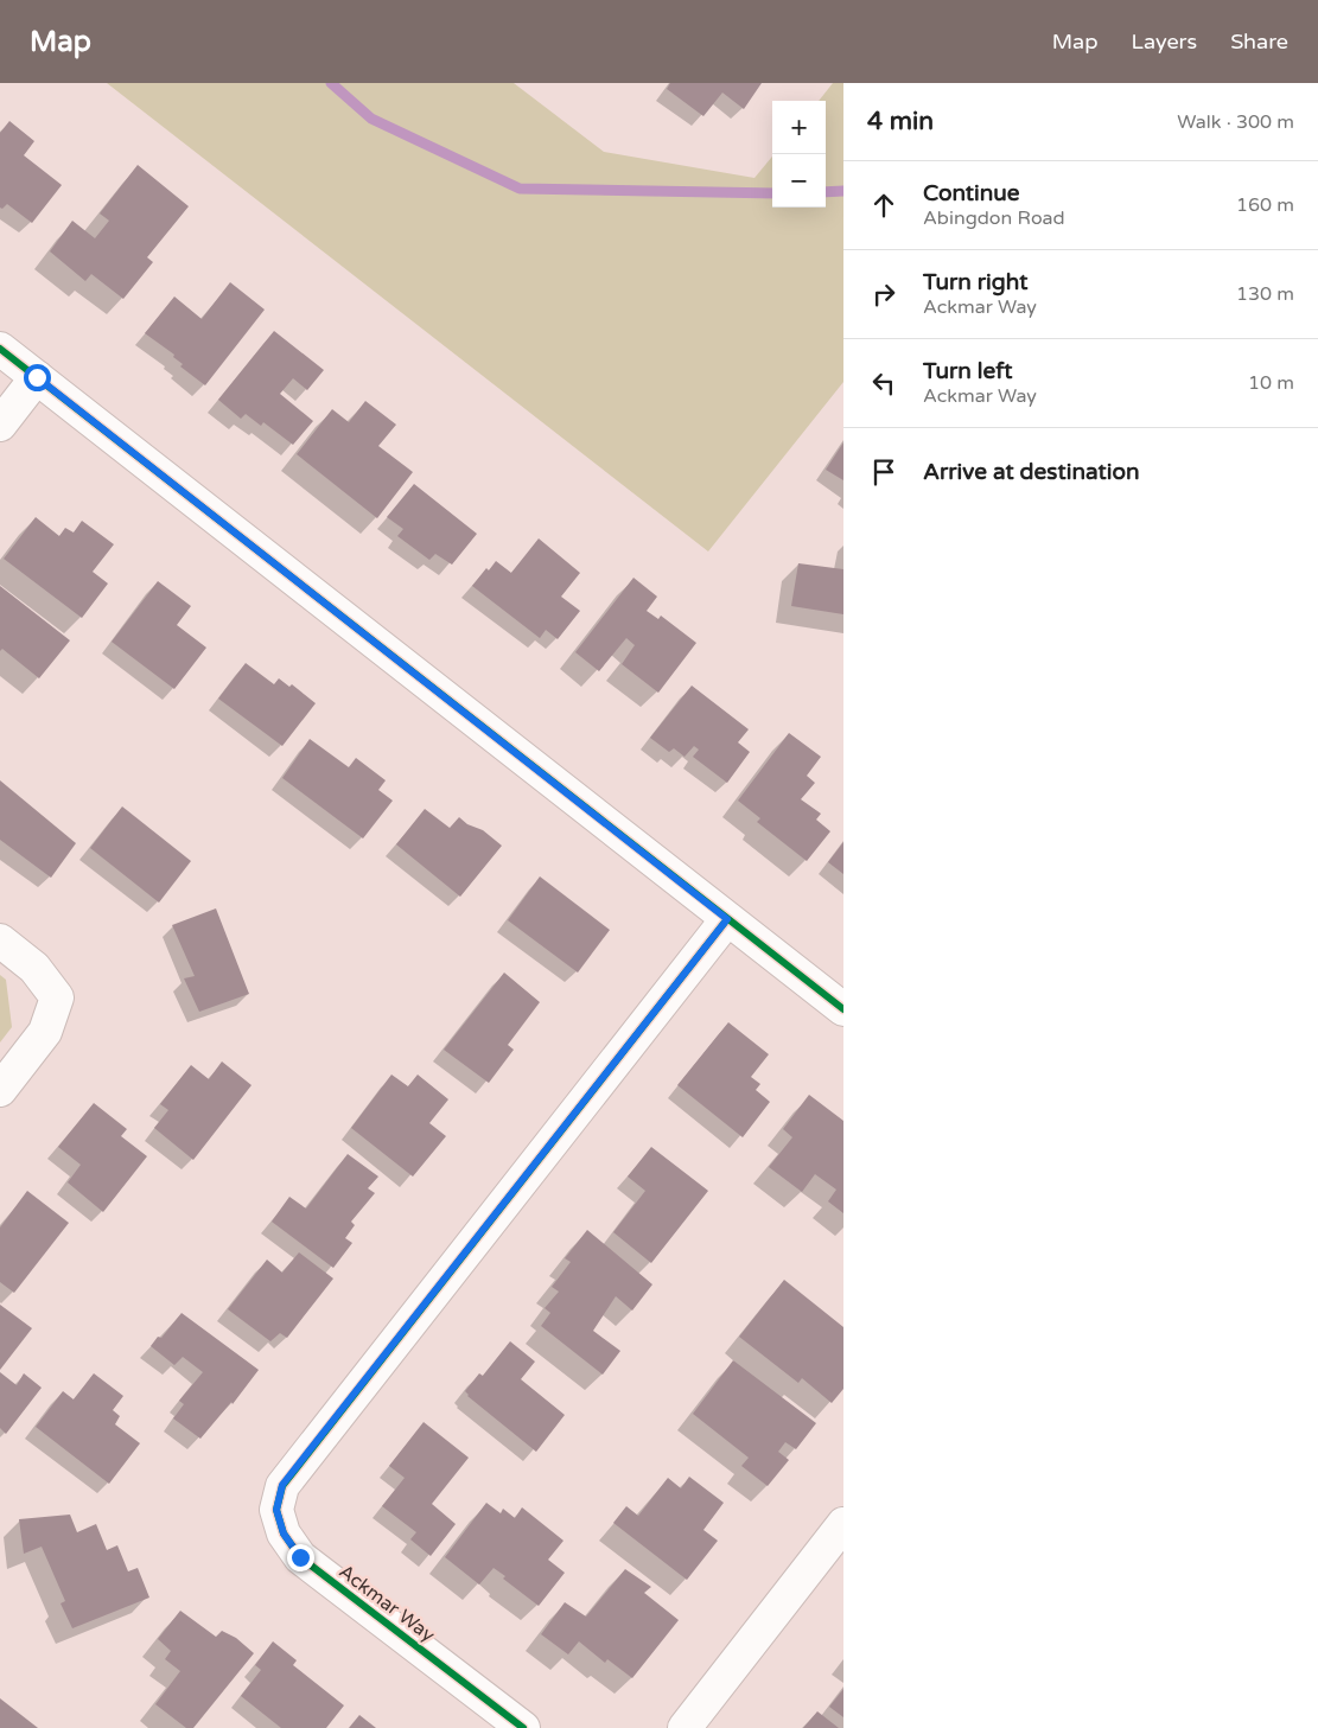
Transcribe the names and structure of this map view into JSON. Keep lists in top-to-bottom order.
{
  "streets": {
    "street": ["Ackmar Way"]
  },
  "page": {
    "header": "Map",
    "nav": ["Map", "Layers", "Share"],
    "heading": ["4 min", "Walk · 300 m"],
    "map_buttons": ["+", "−"],
    "list": [
      ["Continue", "Abingdon Road", "160 m"],
      ["Turn right", "Ackmar Way", "130 m"],
      ["Turn left", "Ackmar Way", "10 m"],
      "Arrive at destination"
    ]
  }
}
